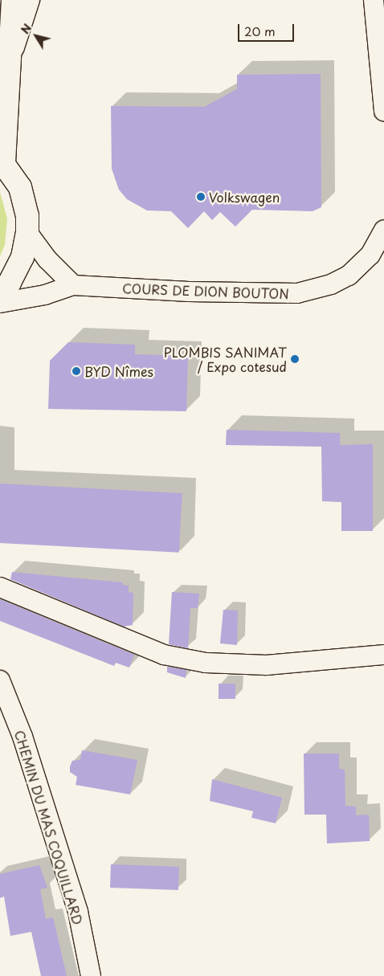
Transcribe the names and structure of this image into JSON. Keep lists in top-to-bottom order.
{
  "streets": {
    "street": ["COURS DE DION BOUTON", "CHEMIN DU MAS COQUILLARD"]
  },
  "places": ["Volkswagen", "PLOMBIS SANIMAT / Expo cotesud", "BYD Nîmes"],
  "scale_bar": "20 m",
  "north": "top left"
}
